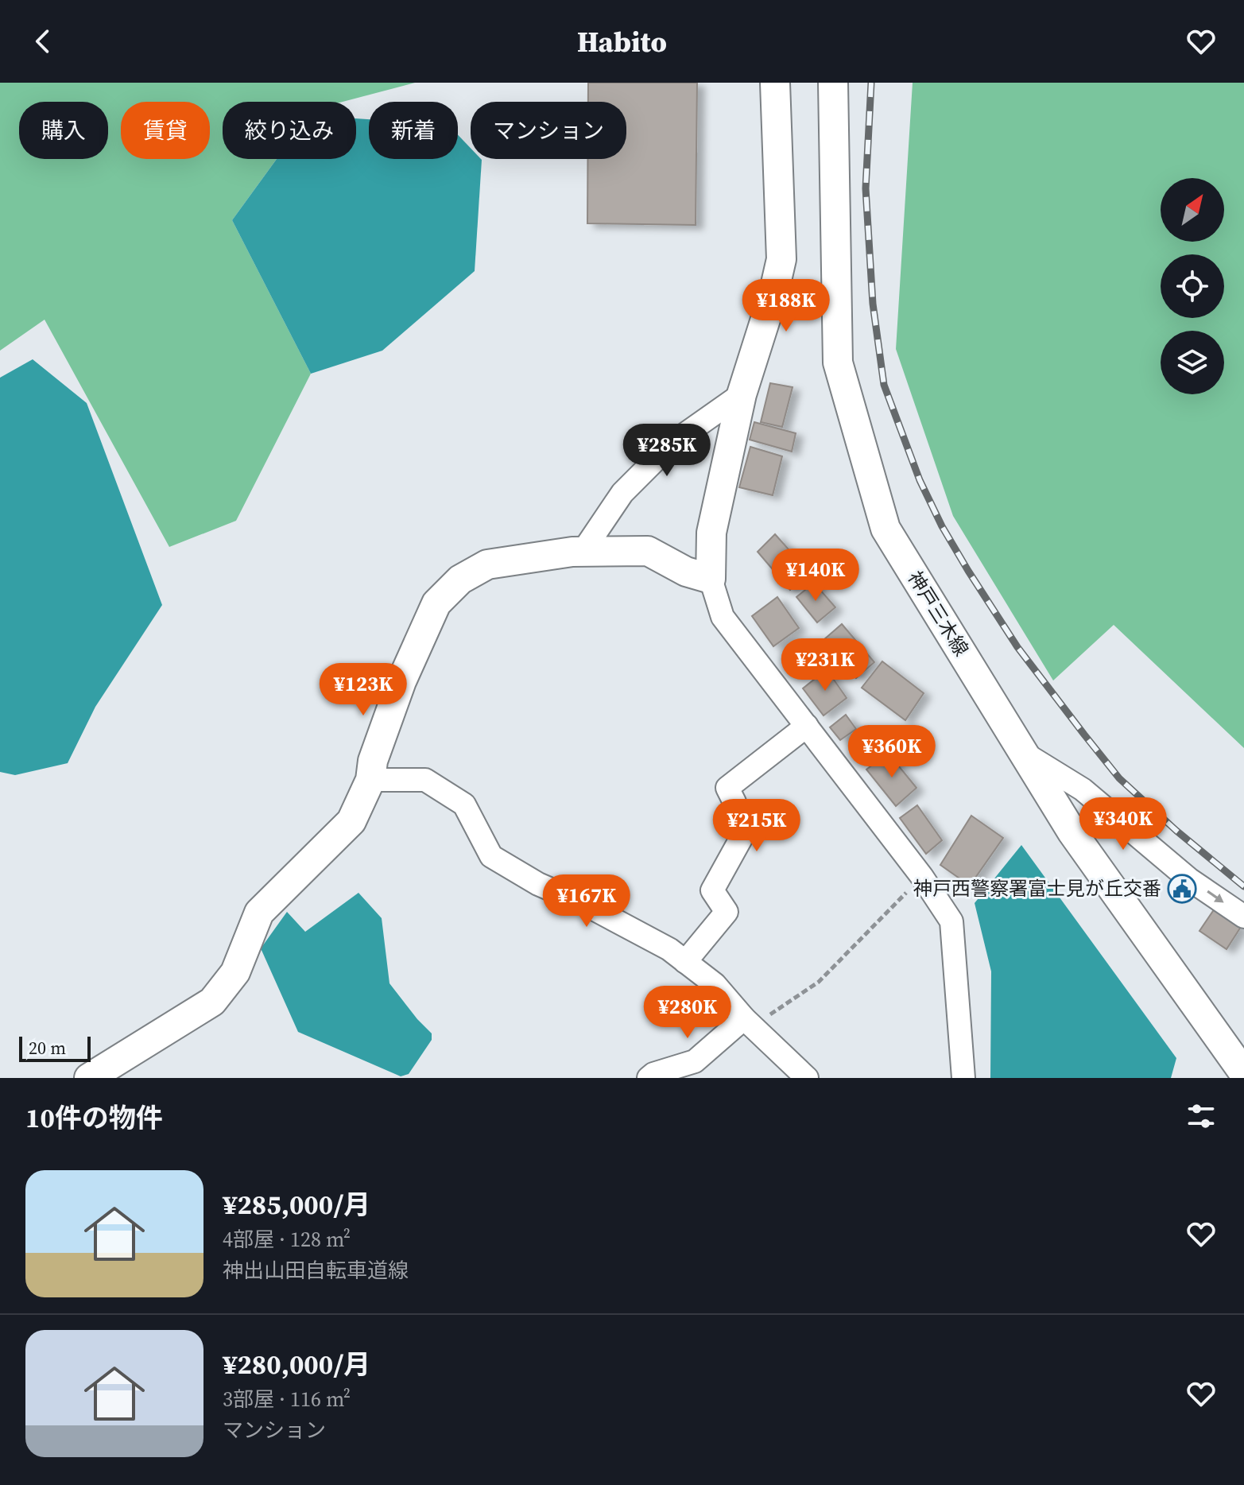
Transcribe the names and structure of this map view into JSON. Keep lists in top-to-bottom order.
{
  "streets": {
    "main road": ["神戸三木線"]
  },
  "places": {
    "public building": ["神戸西警察署富士見が丘交番"]
  },
  "scale_bar": "20 m",
  "north": "top right",
  "page": {
    "header": "Habito",
    "chip": [
      "購入",
      "賃貸",
      "絞り込み",
      "新着",
      "マンション"
    ],
    "price": [
      "¥188K",
      "¥285K",
      "¥140K",
      "¥231K",
      "¥123K",
      "¥360K",
      "¥340K",
      "¥215K",
      "¥167K",
      "¥280K"
    ],
    "scale": "20 m",
    "heading": "10件の物件",
    "list": [
      {
        "name": "¥285,000/月",
        "note": "4部屋 · 128 m² · 神出山田自転車道線"
      },
      {
        "name": "¥280,000/月",
        "note": "3部屋 · 116 m² · マンション"
      }
    ]
  }
}
